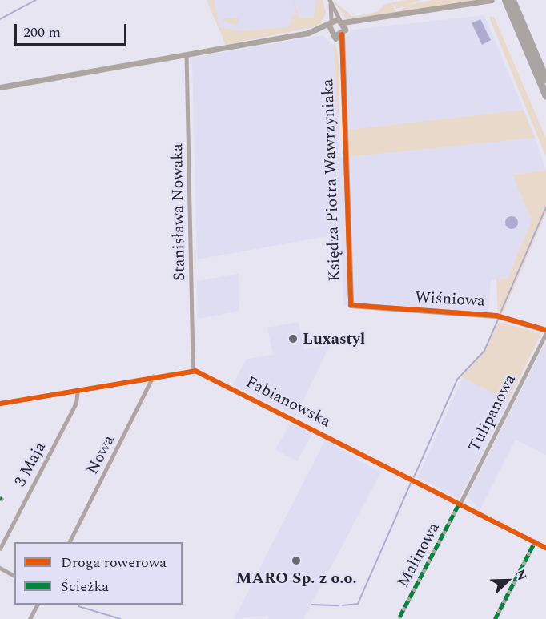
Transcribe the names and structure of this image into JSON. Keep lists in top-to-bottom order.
{
  "streets": {
    "street": [
      "Księdza Piotra Wawrzyniaka",
      "Stanisława Nowaka",
      "Wiśniowa",
      "Fabianowska",
      "Tulipanowa",
      "Nowa",
      "3 Maja",
      "Malinowa"
    ]
  },
  "crossings": [
    ["Księdza Piotra Wawrzyniaka", "Wiśniowa"],
    ["Stanisława Nowaka", "Fabianowska"],
    ["Wiśniowa", "Tulipanowa"],
    ["Fabianowska", "Tulipanowa"],
    ["Fabianowska", "Malinowa"],
    ["Tulipanowa", "Malinowa"]
  ],
  "places": ["Luxastyl", "MARO Sp. z o.o."],
  "legend": ["Droga rowerowa", "Ścieżka"],
  "scale_bar": "200 m",
  "north": "top right"
}
